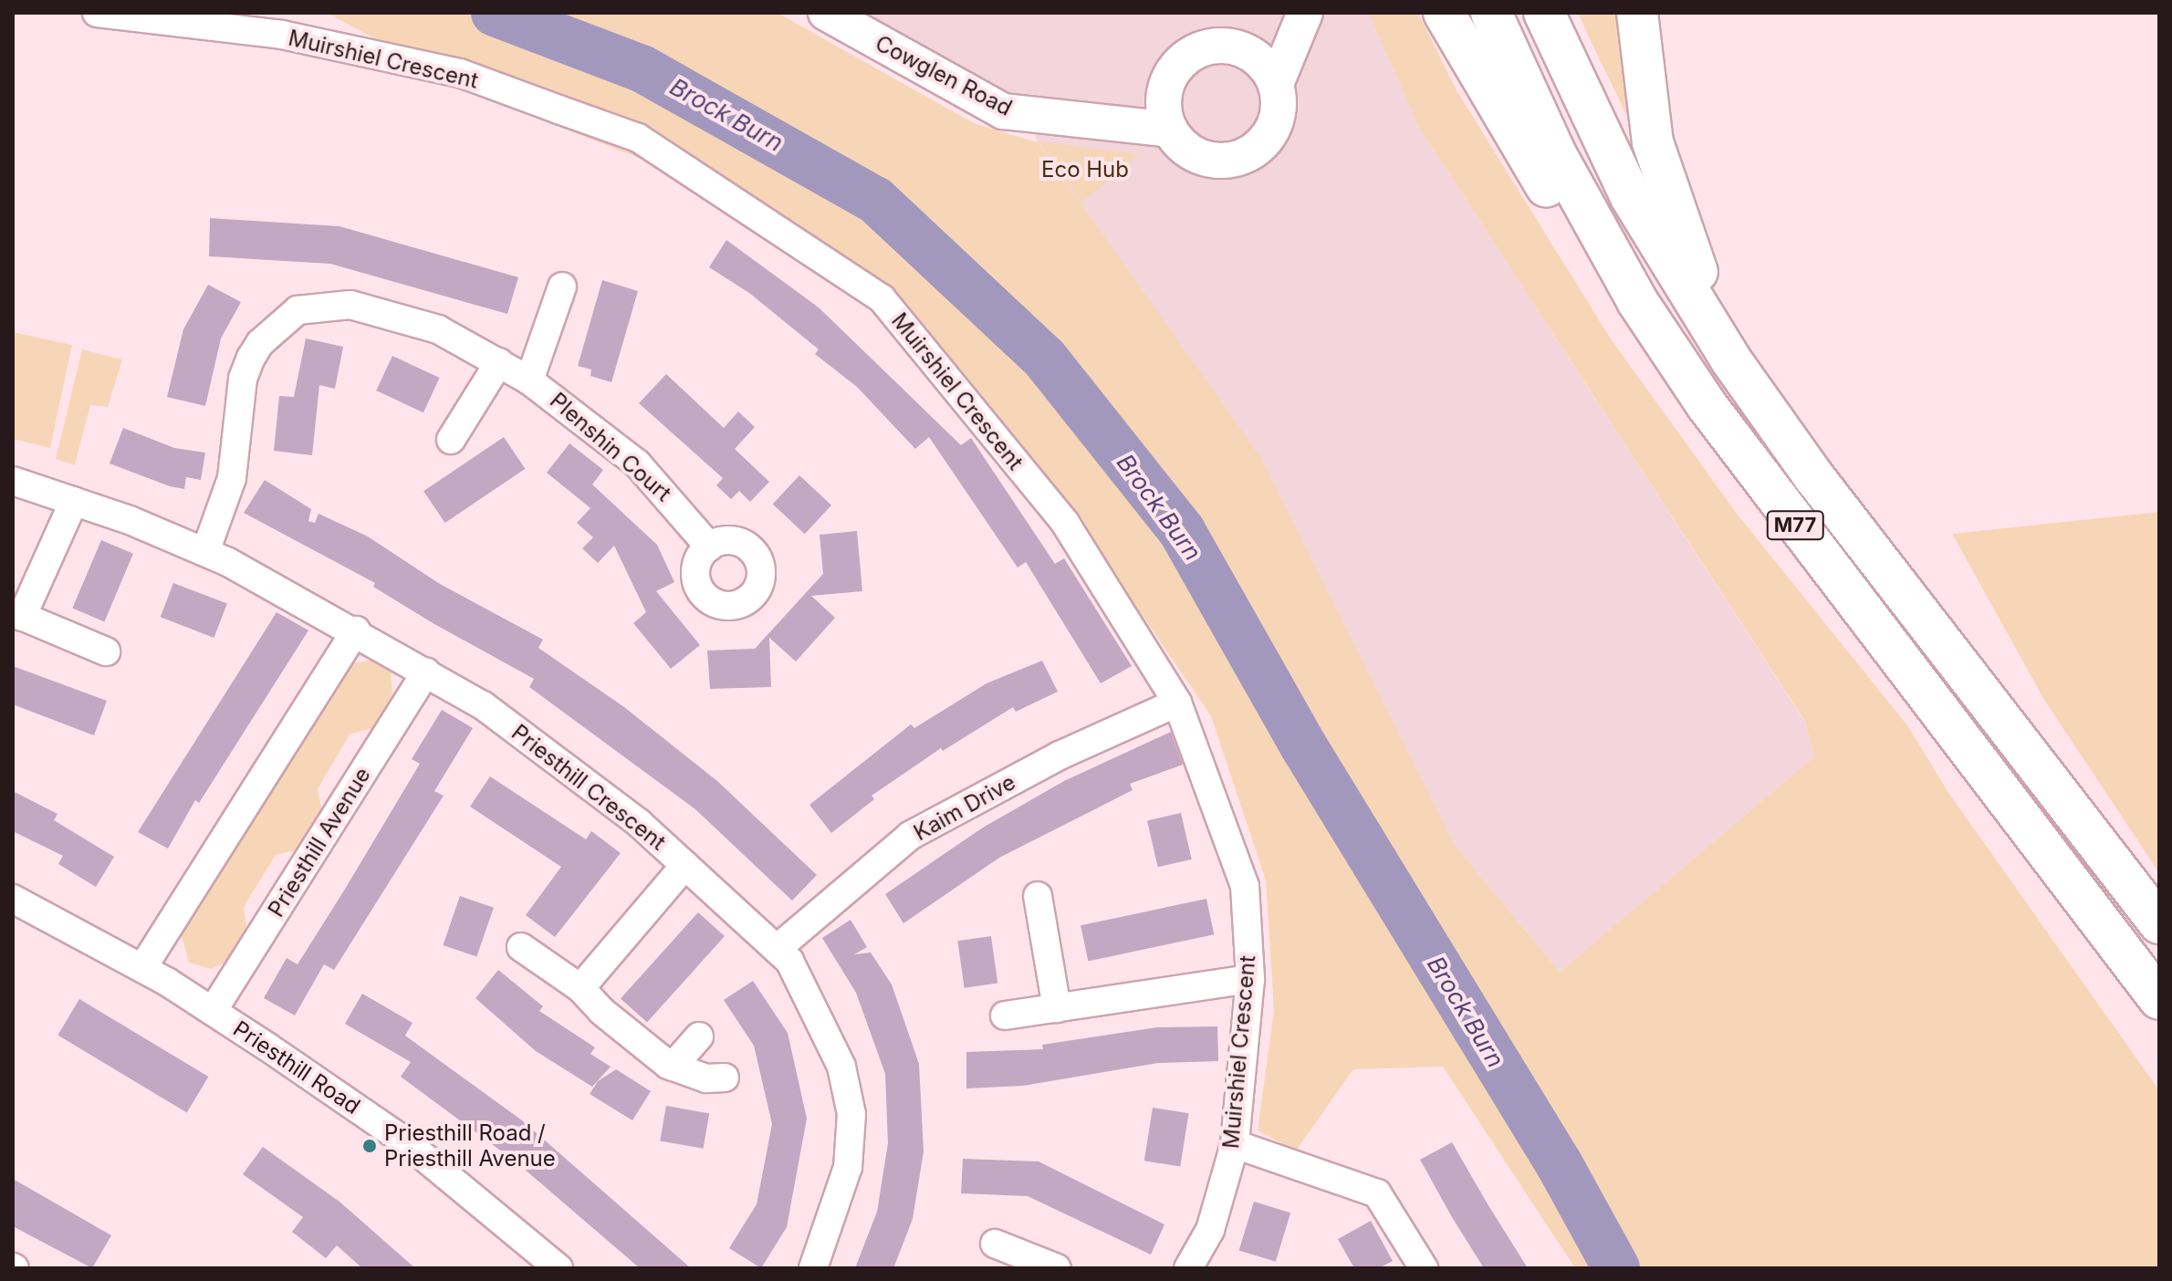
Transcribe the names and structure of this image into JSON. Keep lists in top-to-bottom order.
{
  "streets": {
    "highway": ["M77"],
    "street": [
      "Muirshiel Crescent",
      "Cowglen Road",
      "Plenshin Court",
      "Priesthill Crescent",
      "Kaim Drive",
      "Priesthill Avenue",
      "Priesthill Road"
    ]
  },
  "crossings": [
    ["Muirshiel Crescent", "Kaim Drive"],
    ["Plenshin Court", "Priesthill Crescent"],
    ["Priesthill Crescent", "Kaim Drive"],
    ["Priesthill Crescent", "Priesthill Avenue"],
    ["Priesthill Avenue", "Priesthill Road"]
  ],
  "water": ["Brock Burn"],
  "parks": ["Eco Hub"],
  "places": ["Priesthill Road / Priesthill Avenue"]
}
